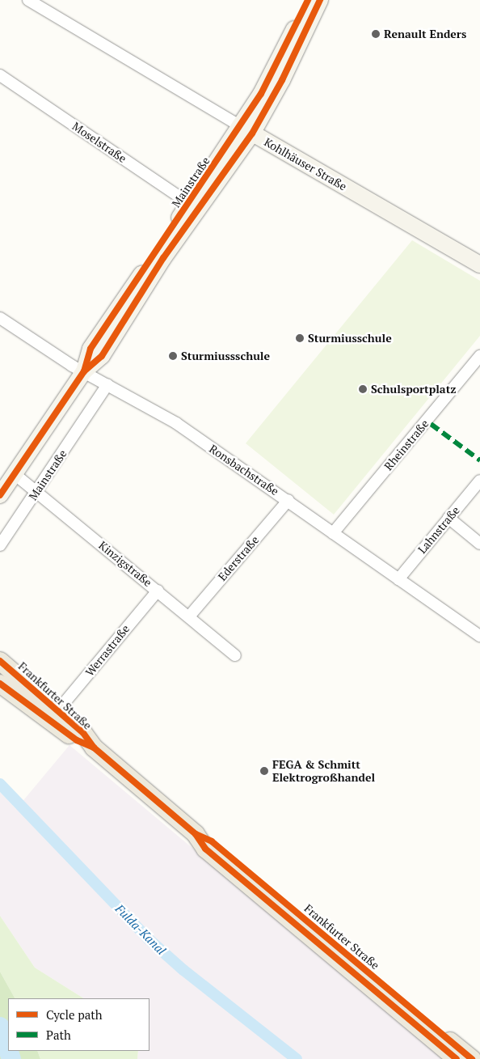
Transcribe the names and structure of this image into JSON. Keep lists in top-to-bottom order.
{
  "streets": {
    "main road": ["Kohlhäuser Straße", "Mainstraße", "Frankfurter Straße"],
    "street": [
      "Moselstraße",
      "Rheinstraße",
      "Ronsbachstraße",
      "Lahnstraße",
      "Ederstraße",
      "Kinzigstraße",
      "Werrastraße"
    ]
  },
  "crossings": [
    ["Moselstraße", "Mainstraße"],
    ["Kohlhäuser Straße", "Mainstraße"],
    ["Mainstraße", "Ronsbachstraße"],
    ["Mainstraße", "Kinzigstraße"],
    ["Rheinstraße", "Ronsbachstraße"],
    ["Ronsbachstraße", "Lahnstraße"],
    ["Ronsbachstraße", "Ederstraße"],
    ["Ederstraße", "Kinzigstraße"],
    ["Kinzigstraße", "Werrastraße"],
    ["Werrastraße", "Frankfurter Straße"]
  ],
  "water": ["Fulda-Kanal"],
  "places": [
    "Renault Enders",
    "Sturmiusschule",
    "Sturmiussschule",
    "Schulsportplatz",
    "FEGA & Schmitt Elektrogroßhandel"
  ],
  "legend": ["Cycle path", "Path"]
}
